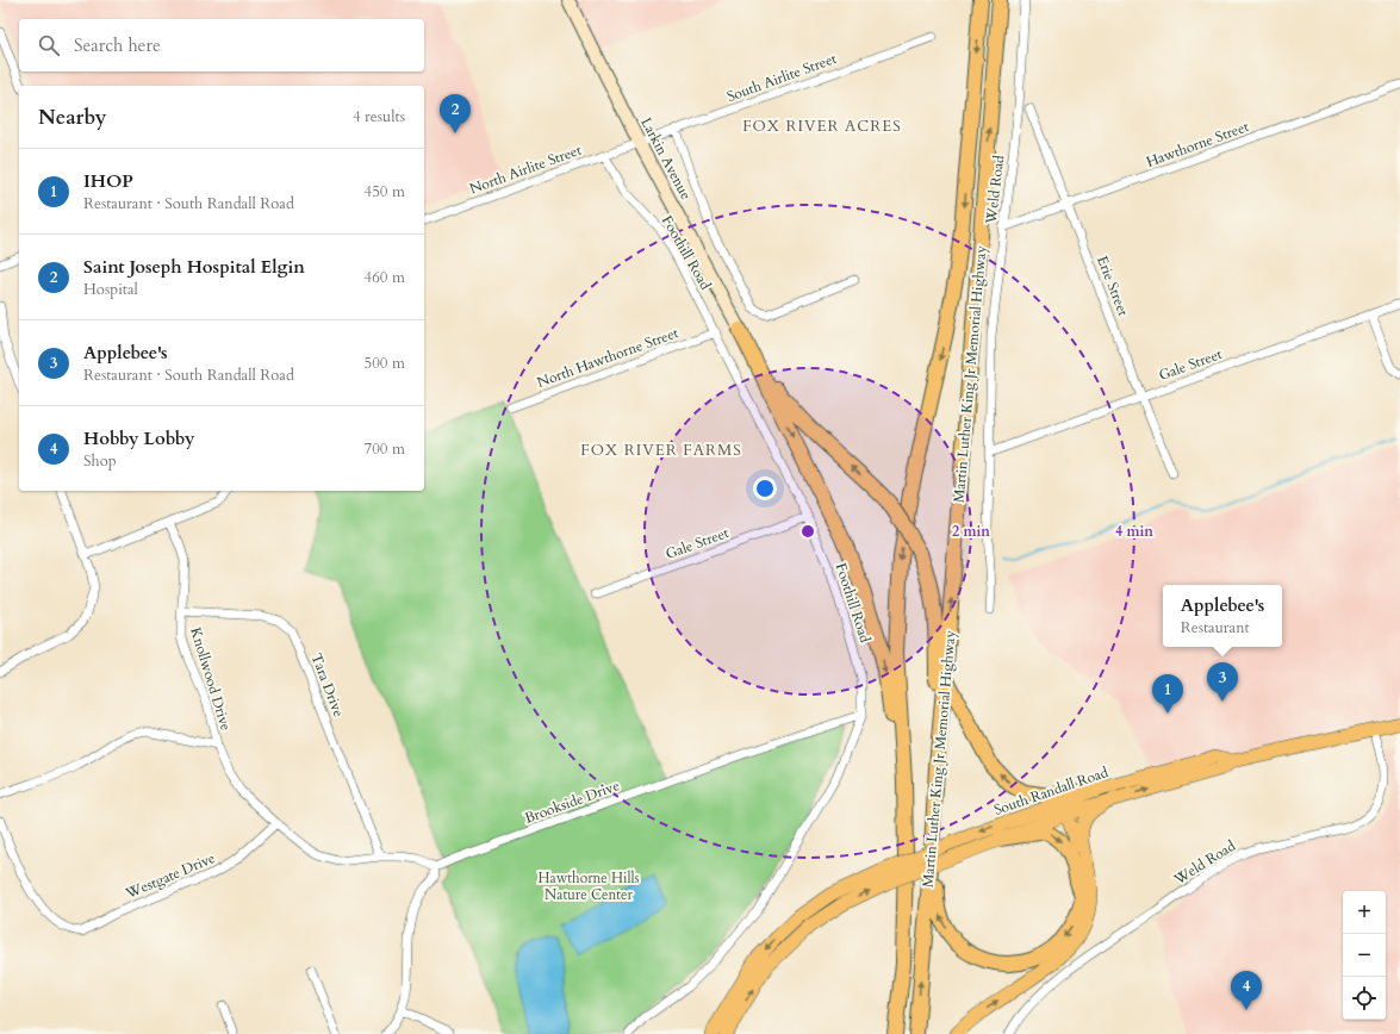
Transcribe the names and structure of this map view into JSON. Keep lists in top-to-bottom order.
{
  "streets": {
    "highway": ["Martin Luther King Jr Memorial Highway"],
    "main road": ["Larkin Avenue", "South Randall Road"],
    "street": [
      "South Airlite Street",
      "Hawthorne Street",
      "North Airlite Street",
      "Weld Road",
      "Foothill Road",
      "Erie Street",
      "North Hawthorne Street",
      "Gale Street",
      "Knollwood Drive",
      "Tara Drive",
      "Brookside Drive",
      "Westgate Drive"
    ]
  },
  "crossings": [
    ["South Airlite Street", "Larkin Avenue"],
    ["South Airlite Street", "North Airlite Street"],
    ["Hawthorne Street", "Weld Road"],
    ["Hawthorne Street", "Erie Street"],
    ["Larkin Avenue", "North Airlite Street"],
    ["North Airlite Street", "Foothill Road"],
    ["Weld Road", "Gale Street"],
    ["Weld Road", "South Randall Road"],
    ["Foothill Road", "North Hawthorne Street"],
    ["Foothill Road", "Gale Street"],
    ["Foothill Road", "Brookside Drive"],
    ["Erie Street", "Gale Street"],
    ["Knollwood Drive", "Tara Drive"],
    ["Knollwood Drive", "Brookside Drive"],
    ["Knollwood Drive", "Westgate Drive"]
  ],
  "districts": ["FOX RIVER ACRES", "FOX RIVER FARMS"],
  "parks": ["Hawthorne Hills Nature Center"],
  "page": {
    "search": "Search here",
    "heading": ["Nearby", "4 results"],
    "pins": [
      "2",
      "3",
      "1",
      "4"
    ],
    "list": [
      {
        "mark": "1",
        "name": "IHOP",
        "note": "Restaurant · South Randall Road",
        "value": "450 m"
      },
      {
        "mark": "2",
        "name": "Saint Joseph Hospital Elgin",
        "note": "Hospital",
        "value": "460 m"
      },
      {
        "mark": "3",
        "name": "Applebee's",
        "note": "Restaurant · South Randall Road",
        "value": "500 m"
      },
      {
        "mark": "4",
        "name": "Hobby Lobby",
        "note": "Shop",
        "value": "700 m"
      }
    ],
    "popup": ["Applebee's", "Restaurant"],
    "map_buttons": ["+", "−"]
  },
  "rings": ["2 min", "4 min"]
}
